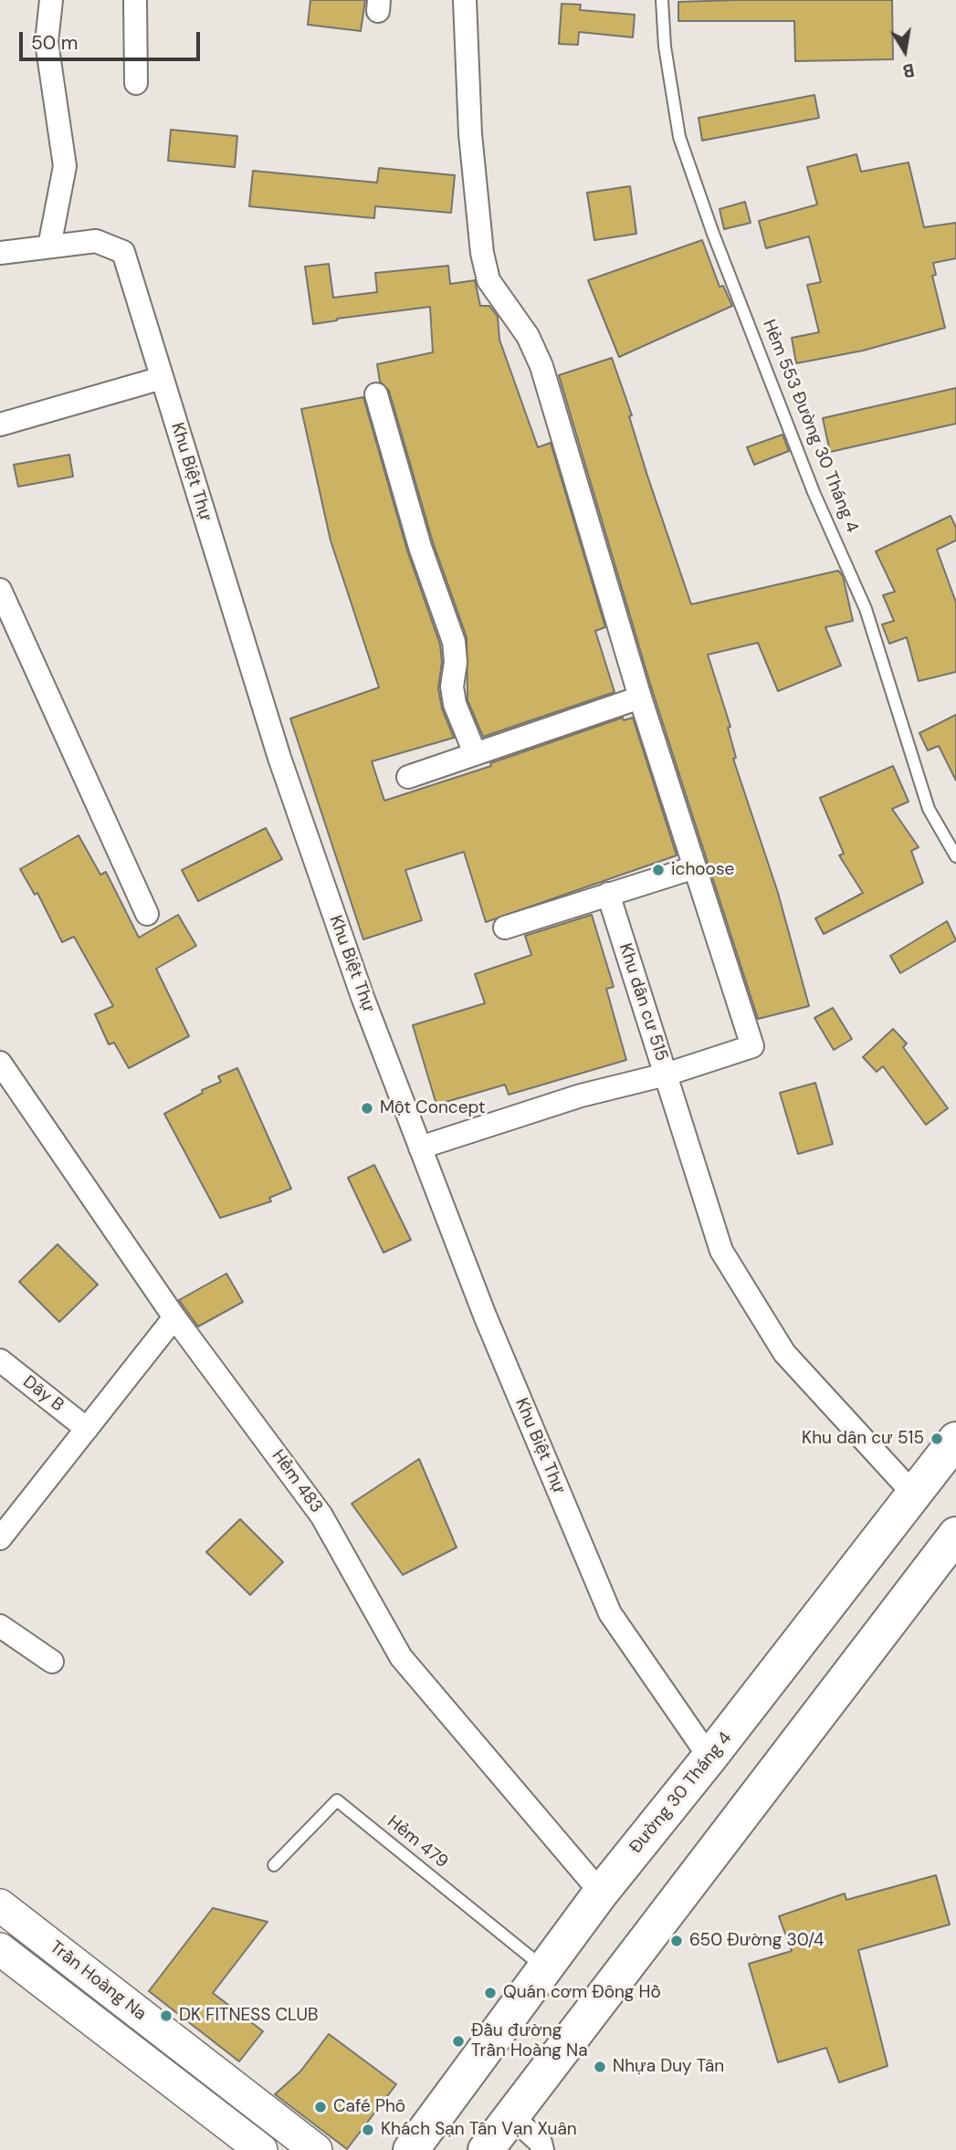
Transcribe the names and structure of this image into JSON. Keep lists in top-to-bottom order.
{
  "streets": {
    "main road": ["Đường 30 Tháng 4", "Trần Hoàng Na"],
    "street": [
      "Khu Biệt Thự",
      "Khu dân cư 515",
      "Dãy B",
      "Hẻm 483"
    ],
    "lane": ["Hẻm 553 Đường 30 Tháng 4", "Hẻm 479"]
  },
  "crossings": [
    ["Khu Biệt Thự", "Đường 30 Tháng 4"],
    ["Khu dân cư 515", "Đường 30 Tháng 4"],
    ["Hẻm 483", "Đường 30 Tháng 4"],
    ["Đường 30 Tháng 4", "Hẻm 479"]
  ],
  "places": [
    "ichoose",
    "Một Concept",
    "Khu dân cư 515",
    "650 Đường 30/4",
    "Quán cơm Đông Hồ",
    "DK FITNESS CLUB",
    "Đầu đường Trần Hoàng Na",
    "Nhựa Duy Tân",
    "Café Phô",
    "Khách Sạn Tân Vạn Xuân"
  ],
  "scale_bar": "50 m",
  "north": "bottom"
}
